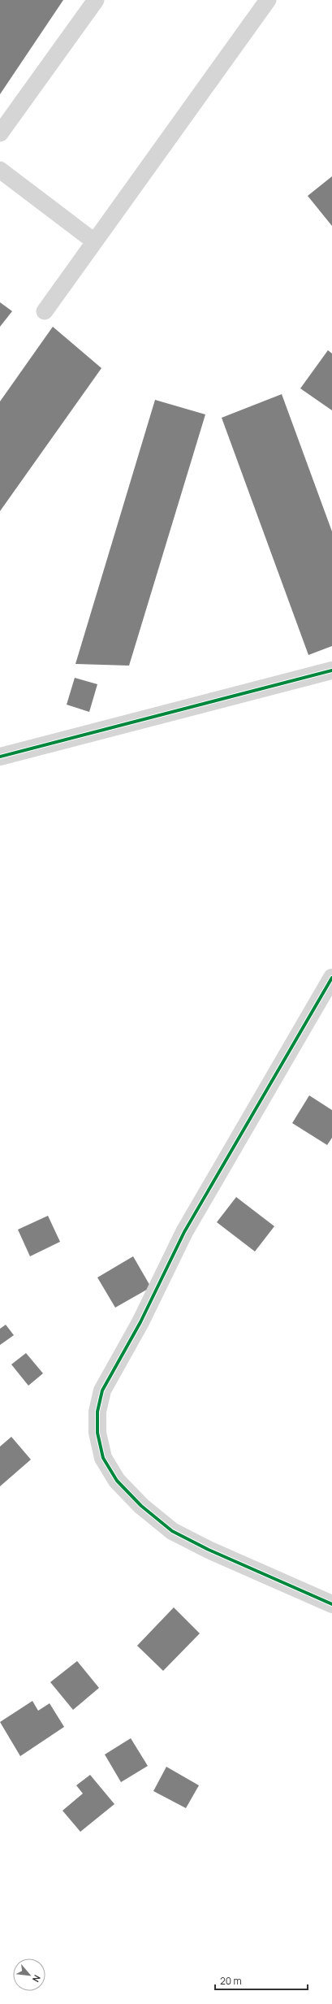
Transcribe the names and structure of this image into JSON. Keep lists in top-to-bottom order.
{
  "scale_bar": "20 m",
  "north": "bottom right"
}
